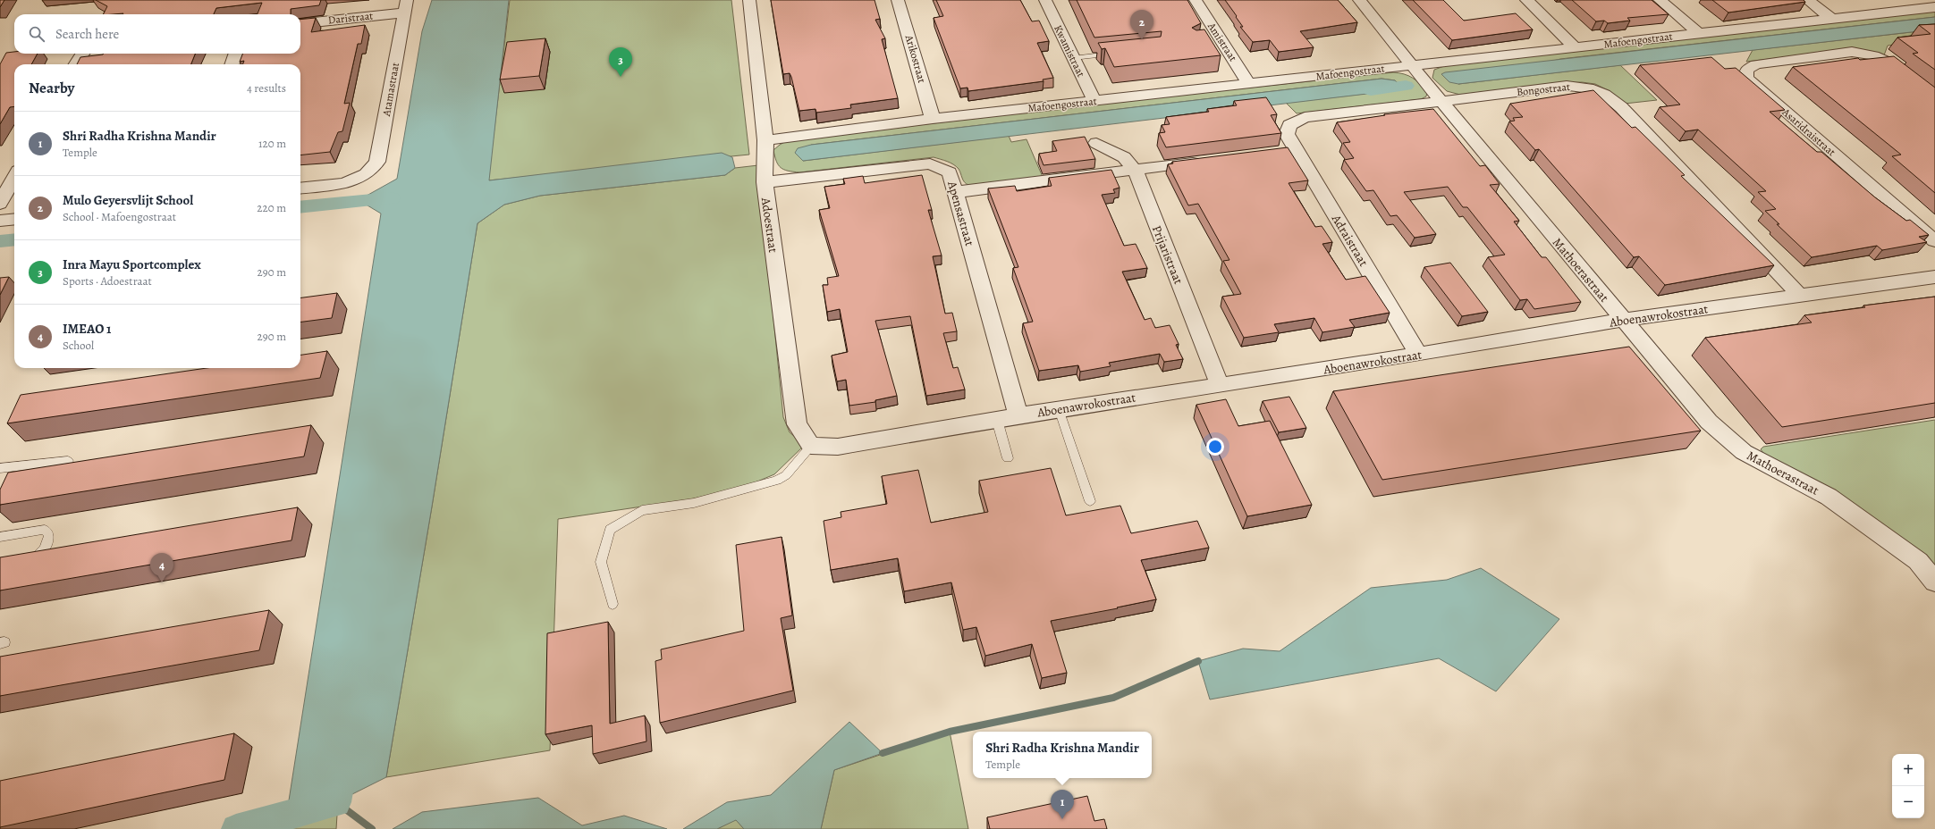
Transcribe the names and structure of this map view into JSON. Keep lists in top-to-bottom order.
{
  "streets": {
    "street": [
      "Daristraat",
      "Mafoengostraat",
      "Amistraat",
      "Kwamistraat",
      "Arikostraat",
      "Atamastraat",
      "Bongostraat",
      "Asaridraistraat",
      "Apensastraat",
      "Adoestraat",
      "Adraistraat",
      "Prijaristraat",
      "Mathoerastraat",
      "Aboenawrokostraat"
    ]
  },
  "crossings": [
    ["Daristraat", "Atamastraat"],
    ["Mafoengostraat", "Amistraat"],
    ["Mafoengostraat", "Kwamistraat"],
    ["Mafoengostraat", "Arikostraat"],
    ["Mafoengostraat", "Adoestraat"],
    ["Mafoengostraat", "Mathoerastraat"],
    ["Bongostraat", "Adraistraat"],
    ["Bongostraat", "Mathoerastraat"],
    ["Bongostraat", "Aboenawrokostraat"],
    ["Apensastraat", "Adoestraat"],
    ["Apensastraat", "Aboenawrokostraat"],
    ["Adoestraat", "Aboenawrokostraat"],
    ["Adraistraat", "Aboenawrokostraat"],
    ["Prijaristraat", "Aboenawrokostraat"],
    ["Mathoerastraat", "Aboenawrokostraat"]
  ],
  "page": {
    "pins": [
      "2",
      "3",
      "4",
      "1"
    ],
    "search": "Search here",
    "heading": ["Nearby", "4 results"],
    "list": [
      {
        "mark": "1",
        "name": "Shri Radha Krishna Mandir",
        "note": "Temple",
        "value": "120 m"
      },
      {
        "mark": "2",
        "name": "Mulo Geyersvlijt School",
        "note": "School · Mafoengostraat",
        "value": "220 m"
      },
      {
        "mark": "3",
        "name": "Inra Mayu Sportcomplex",
        "note": "Sports · Adoestraat",
        "value": "290 m"
      },
      {
        "mark": "4",
        "name": "IMEAO 1",
        "note": "School",
        "value": "290 m"
      }
    ],
    "popup": ["Shri Radha Krishna Mandir", "Temple"],
    "map_buttons": ["+", "−"]
  }
}
